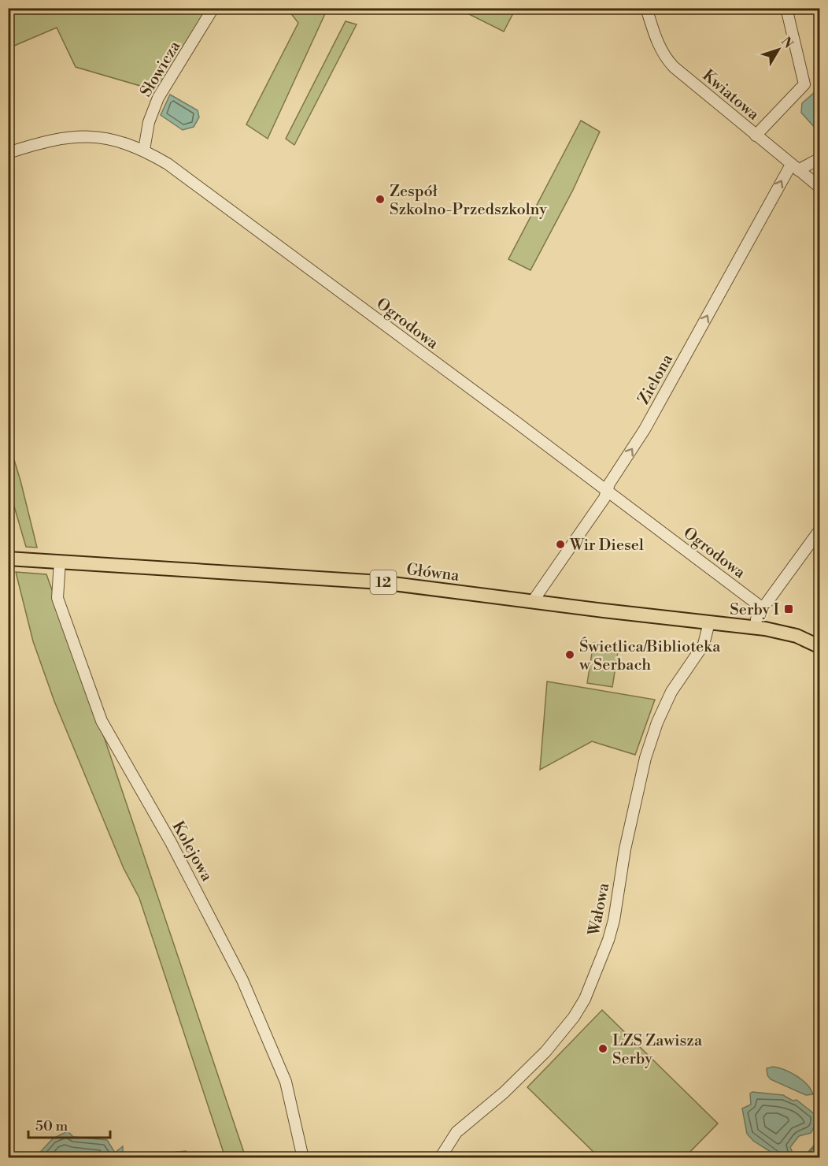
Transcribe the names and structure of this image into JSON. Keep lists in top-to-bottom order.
{
  "streets": {
    "main road": ["Główna", "12"],
    "street": [
      "Słowicza",
      "Kwiatowa",
      "Ogrodowa",
      "Zielona",
      "Kolejowa",
      "Wałowa"
    ]
  },
  "crossings": [
    ["Słowicza", "Ogrodowa"],
    ["Kwiatowa", "Zielona"],
    ["Ogrodowa", "Zielona"],
    ["Zielona", "Główna"],
    ["Główna", "Kolejowa"],
    ["Główna", "Wałowa"]
  ],
  "one_way": ["Zielona"],
  "places": {
    "other": [
      "Zespół Szkolno-Przedszkolny",
      "Wir Diesel",
      "Świetlica/Biblioteka w Serbach",
      "LZS Zawisza Serby"
    ],
    "transit": ["Serby I"]
  },
  "scale_bar": "50 m",
  "north": "top right"
}
